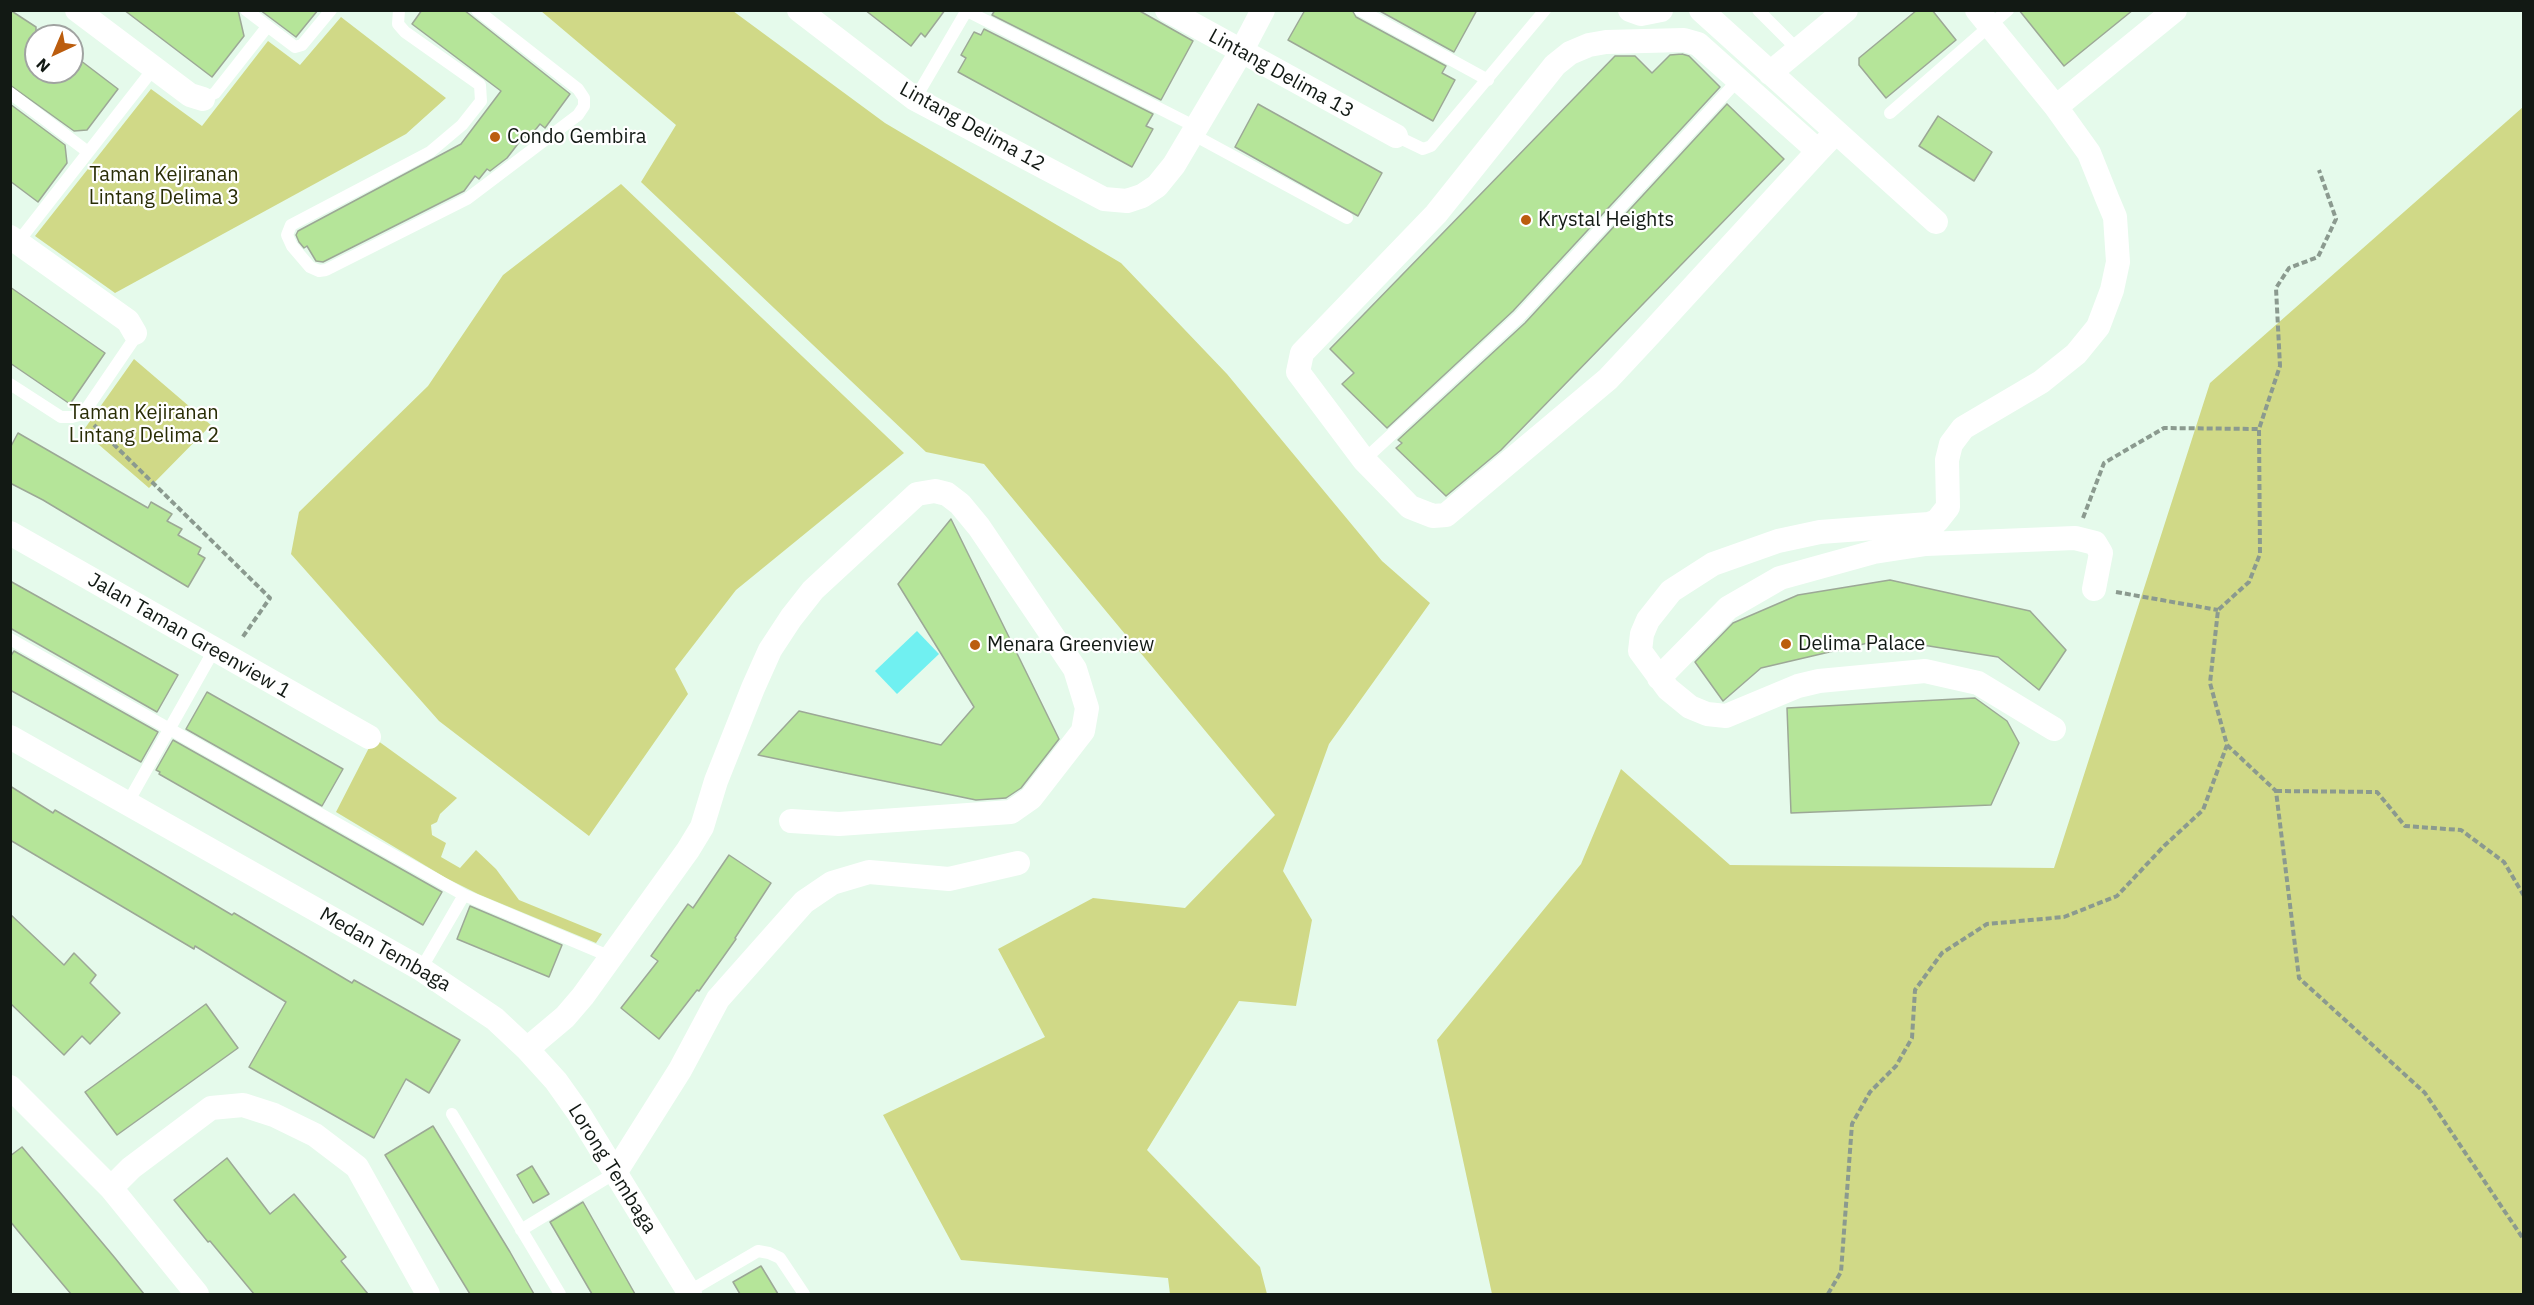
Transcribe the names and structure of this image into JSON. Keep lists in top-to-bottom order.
{
  "streets": {
    "street": [
      "Lintang Delima 13",
      "Lintang Delima 12",
      "Jalan Taman Greenview 1",
      "Medan Tembaga",
      "Lorong Tembaga"
    ]
  },
  "crossings": [
    ["Medan Tembaga", "Lorong Tembaga"]
  ],
  "parks": ["Taman Kejiranan Lintang Delima 3", "Taman Kejiranan Lintang Delima 2"],
  "places": [
    "Condo Gembira",
    "Krystal Heights",
    "Delima Palace",
    "Menara Greenview"
  ],
  "north": "bottom left"
}
